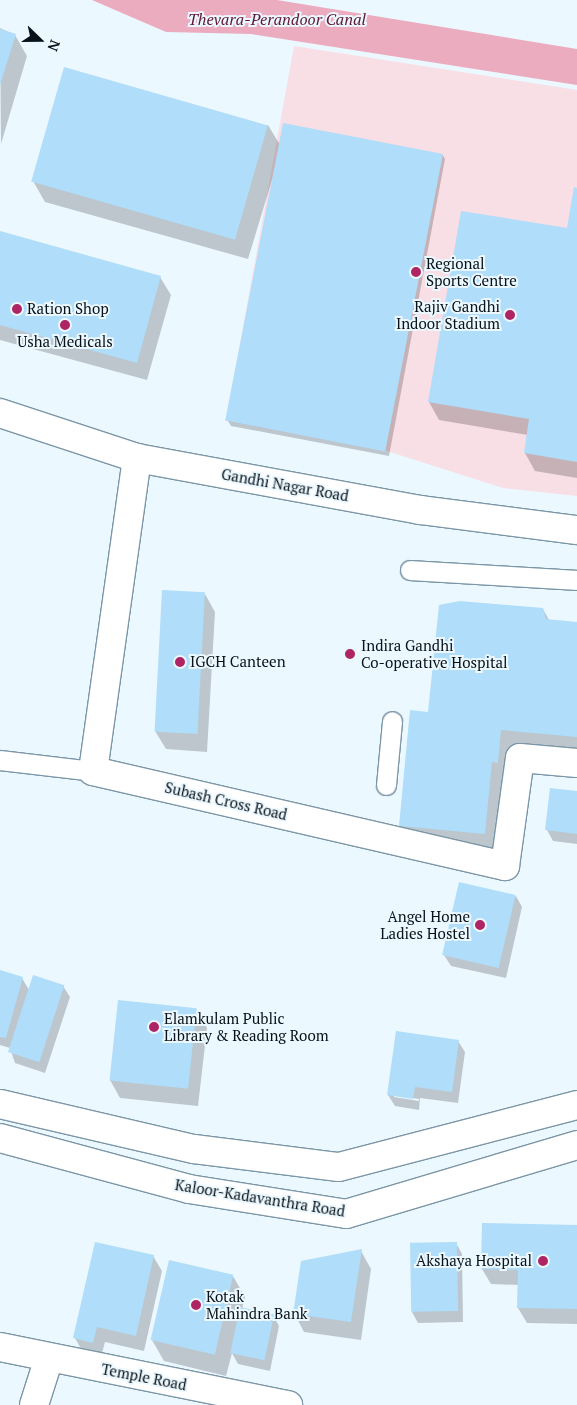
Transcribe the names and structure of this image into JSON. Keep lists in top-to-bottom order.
{
  "streets": {
    "street": [
      "Gandhi Nagar Road",
      "Subash Cross Road",
      "Kaloor-Kadavanthra Road",
      "Temple Road"
    ]
  },
  "water": ["Thevara-Perandoor Canal"],
  "places": [
    "Regional Sports Centre",
    "Ration Shop",
    "Rajiv Gandhi Indoor Stadium",
    "Usha Medicals",
    "Indira Gandhi Co-operative Hospital",
    "IGCH Canteen",
    "Angel Home Ladies Hostel",
    "Elamkulam Public Library & Reading Room",
    "Akshaya Hospital",
    "Kotak Mahindra Bank"
  ],
  "north": "right"
}
